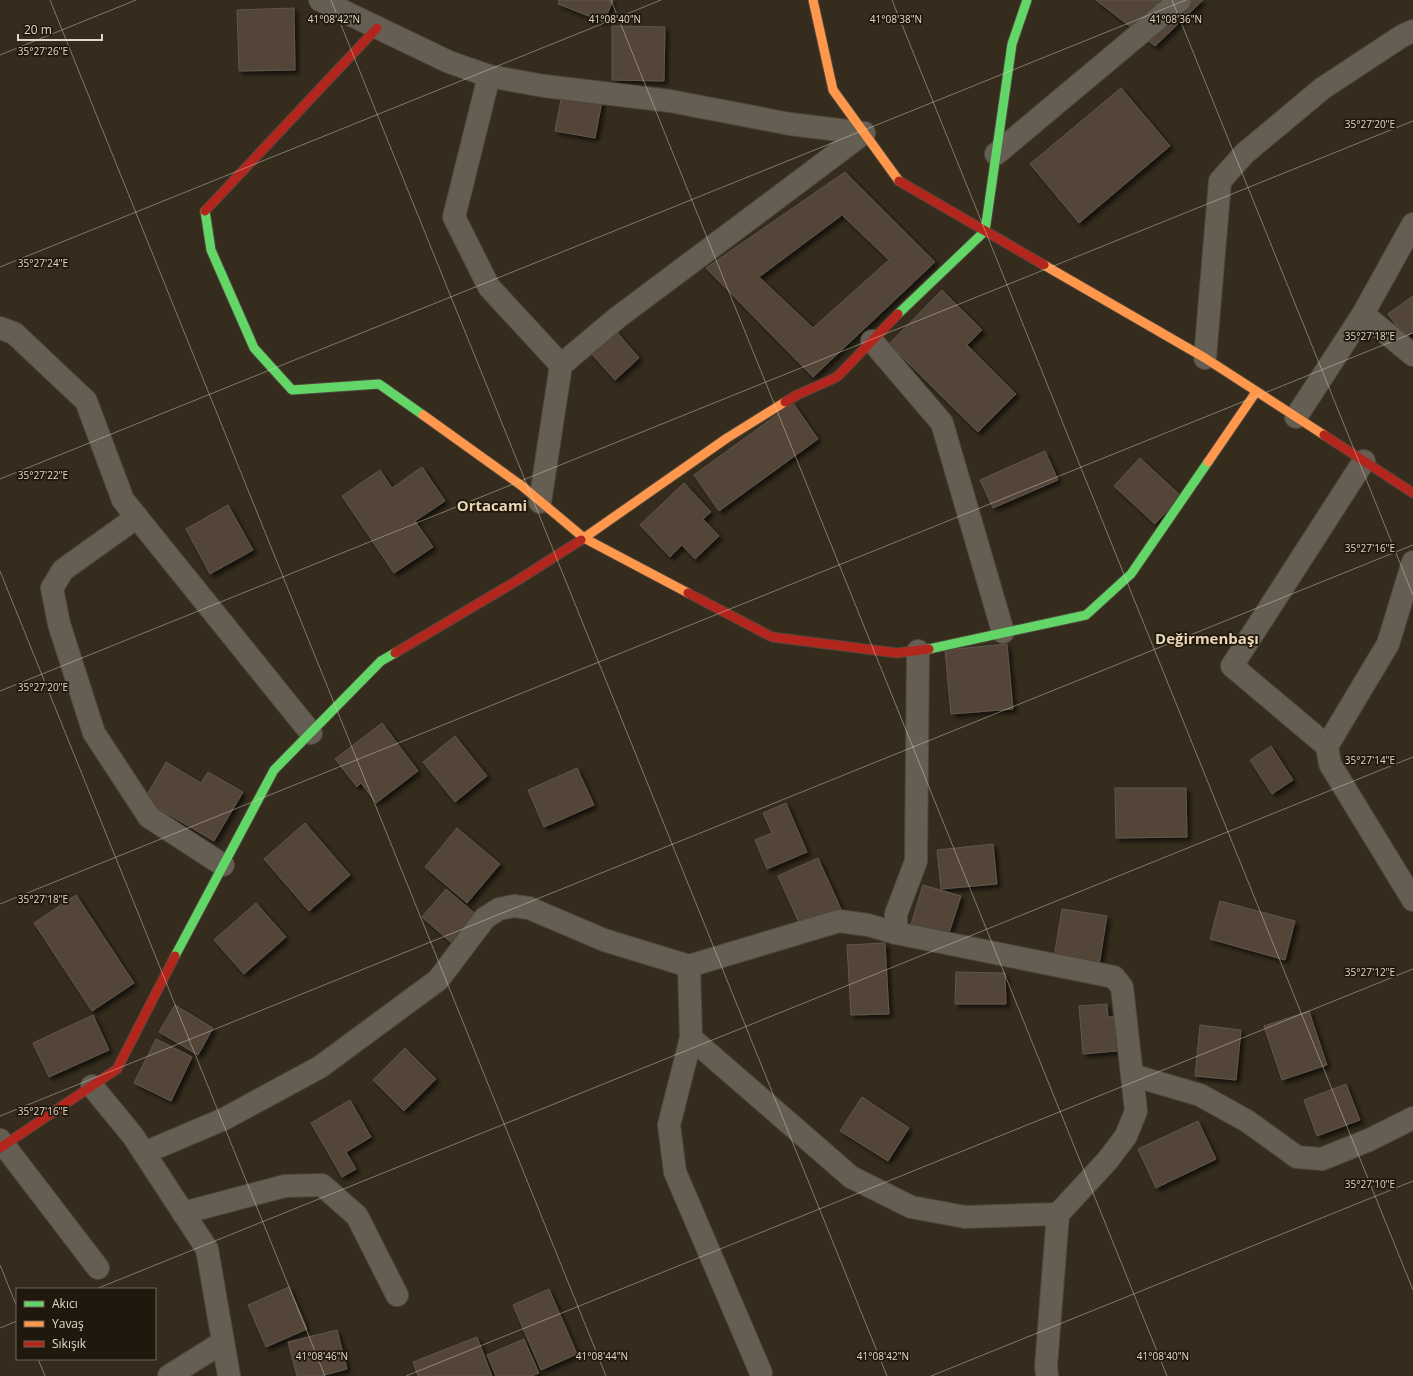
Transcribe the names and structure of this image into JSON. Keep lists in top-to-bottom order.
{
  "districts": ["Ortacami", "Değirmenbaşı"],
  "legend": ["Akıcı", "Yavaş", "Sıkışık"],
  "scale_bar": "20 m",
  "coordinates": [
    "41°08'42\"N",
    "41°08'40\"N",
    "41°08'38\"N",
    "41°08'36\"N",
    "35°27'26\"E",
    "35°27'20\"E",
    "35°27'24\"E",
    "35°27'18\"E",
    "35°27'22\"E",
    "35°27'16\"E",
    "35°27'14\"E",
    "35°27'12\"E",
    "35°27'10\"E",
    "41°08'46\"N",
    "41°08'44\"N"
  ]
}
